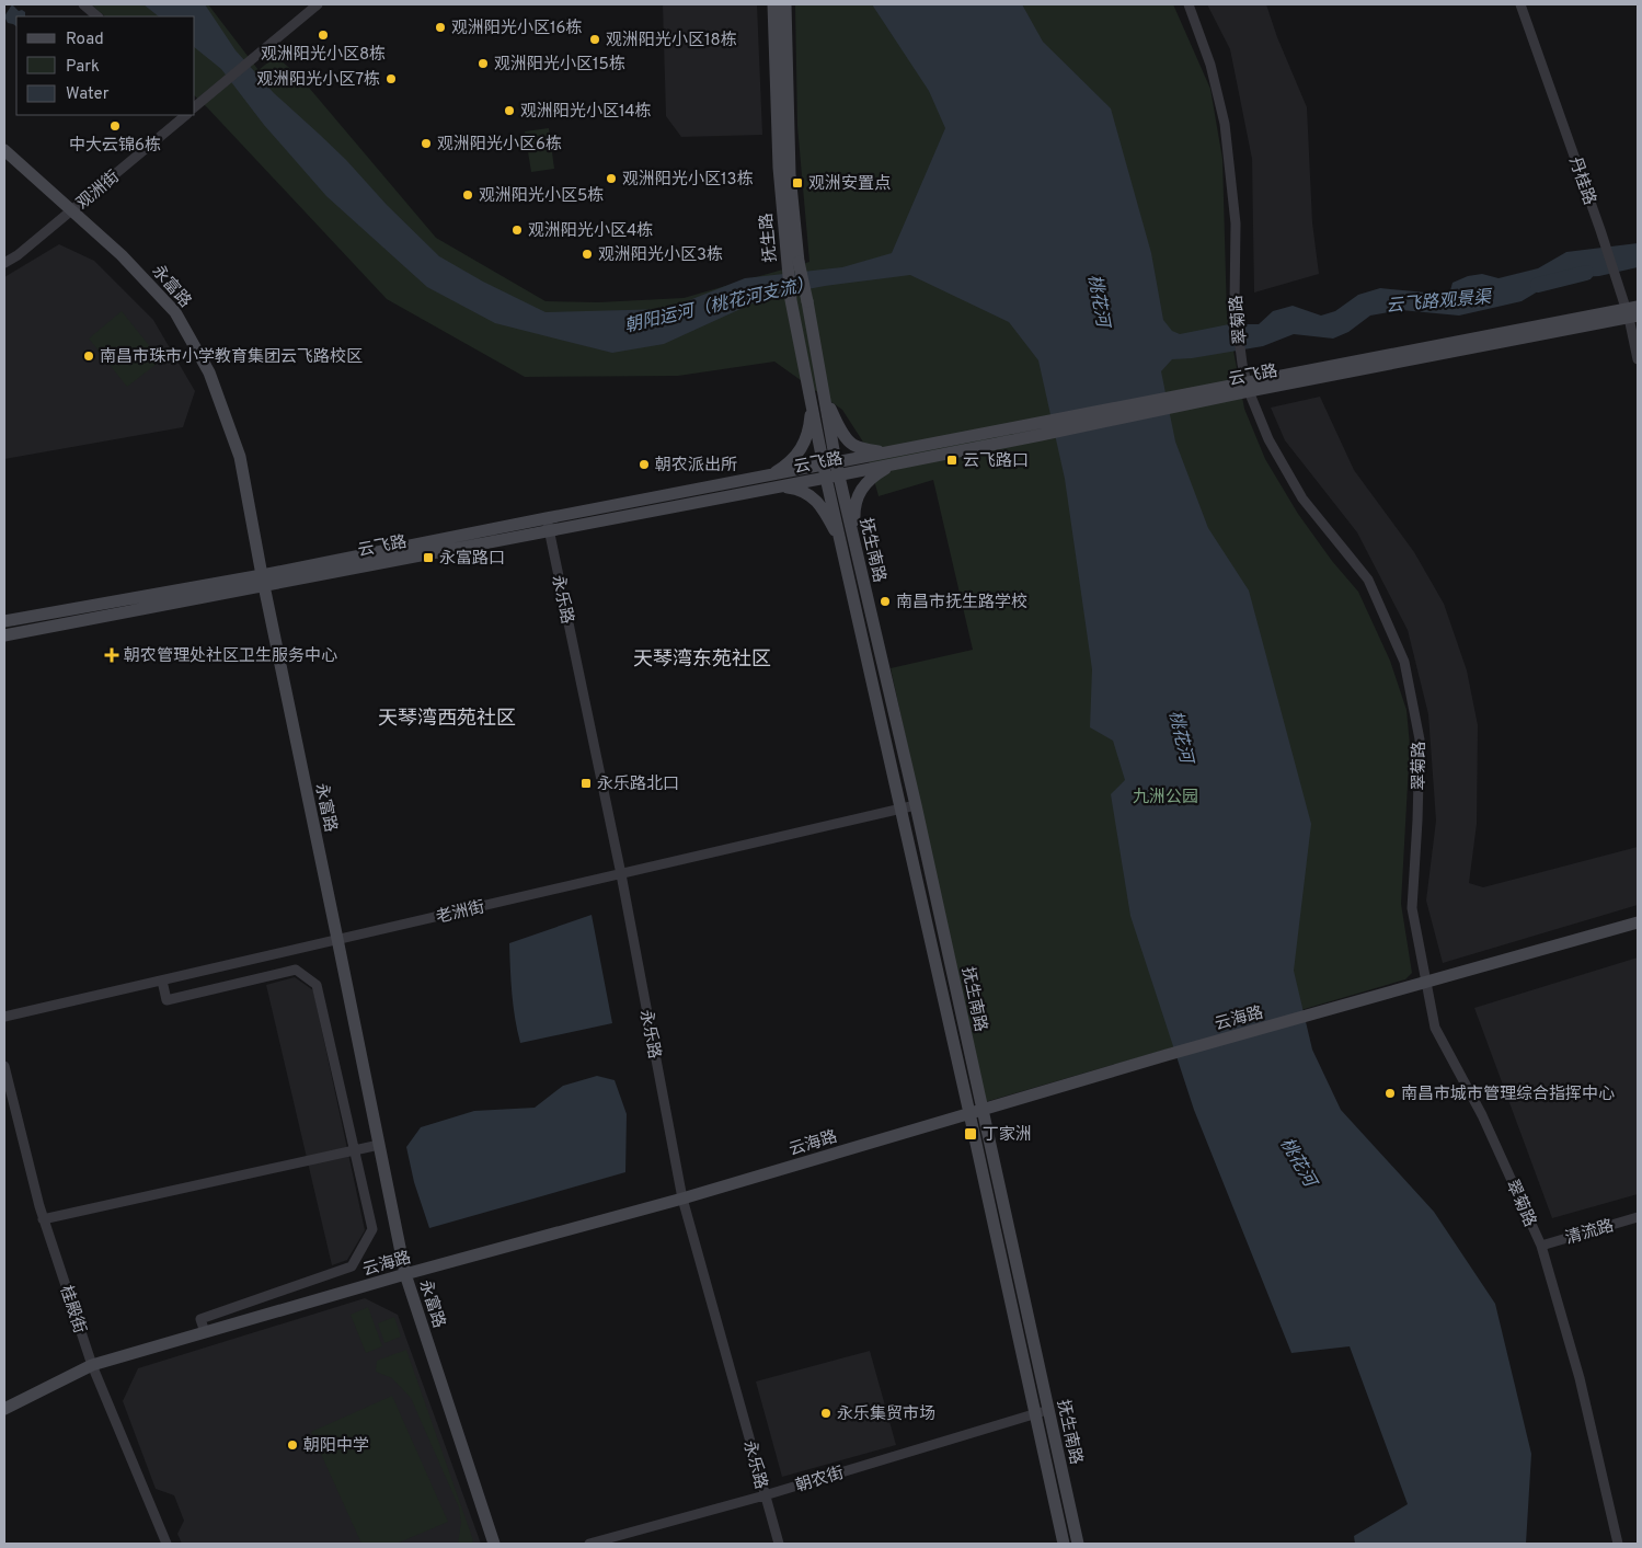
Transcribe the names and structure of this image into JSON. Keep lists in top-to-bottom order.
{
  "streets": {
    "main road": [
      "抚生路",
      "永富路",
      "云飞路",
      "抚生南路",
      "云海路"
    ],
    "street": [
      "丹桂路",
      "观洲街",
      "翠菊路",
      "永乐路",
      "老洲街",
      "清流路",
      "桂殿街",
      "朝农街"
    ]
  },
  "crossings": [
    ["丹桂路", "云飞路"],
    ["观洲街", "永富路"],
    ["抚生路", "云飞路"],
    ["抚生路", "抚生南路"],
    ["永富路", "云飞路"],
    ["永富路", "老洲街"],
    ["永富路", "云海路"],
    ["翠菊路", "云飞路"],
    ["翠菊路", "云海路"],
    ["翠菊路", "清流路"],
    ["云飞路", "抚生南路"],
    ["云飞路", "永乐路"],
    ["抚生南路", "老洲街"],
    ["抚生南路", "云海路"],
    ["抚生南路", "朝农街"],
    ["永乐路", "老洲街"],
    ["永乐路", "云海路"],
    ["永乐路", "朝农街"],
    ["云海路", "桂殿街"]
  ],
  "districts": ["天琴湾东苑社区", "天琴湾西苑社区"],
  "water": ["桃花河", "云飞路观景渠", "朝阳运河（桃花河支流）"],
  "parks": ["九洲公园"],
  "places": {
    "other": [
      "观洲·阳光小区16栋",
      "观洲·阳光小区8栋",
      "观洲·阳光小区18栋",
      "观洲·阳光小区15栋",
      "观洲·阳光小区7栋",
      "观洲·阳光小区14栋",
      "中大·云锦6栋",
      "观洲·阳光小区6栋",
      "观洲·阳光小区13栋",
      "观洲·阳光小区5栋",
      "观洲·阳光小区4栋",
      "观洲·阳光小区3栋",
      "南昌市珠市小学教育集团云飞路校区",
      "朝农派出所",
      "南昌市抚生路学校",
      "南昌市城市管理综合指挥中心",
      "永乐集贸市场",
      "朝阳中学"
    ],
    "transit": [
      "观洲安置点",
      "云飞路口",
      "永富路口",
      "永乐路北口",
      "丁家洲"
    ],
    "health": ["朝农管理处社区卫生服务中心"]
  },
  "legend": ["Road", "Park", "Water"]
}
